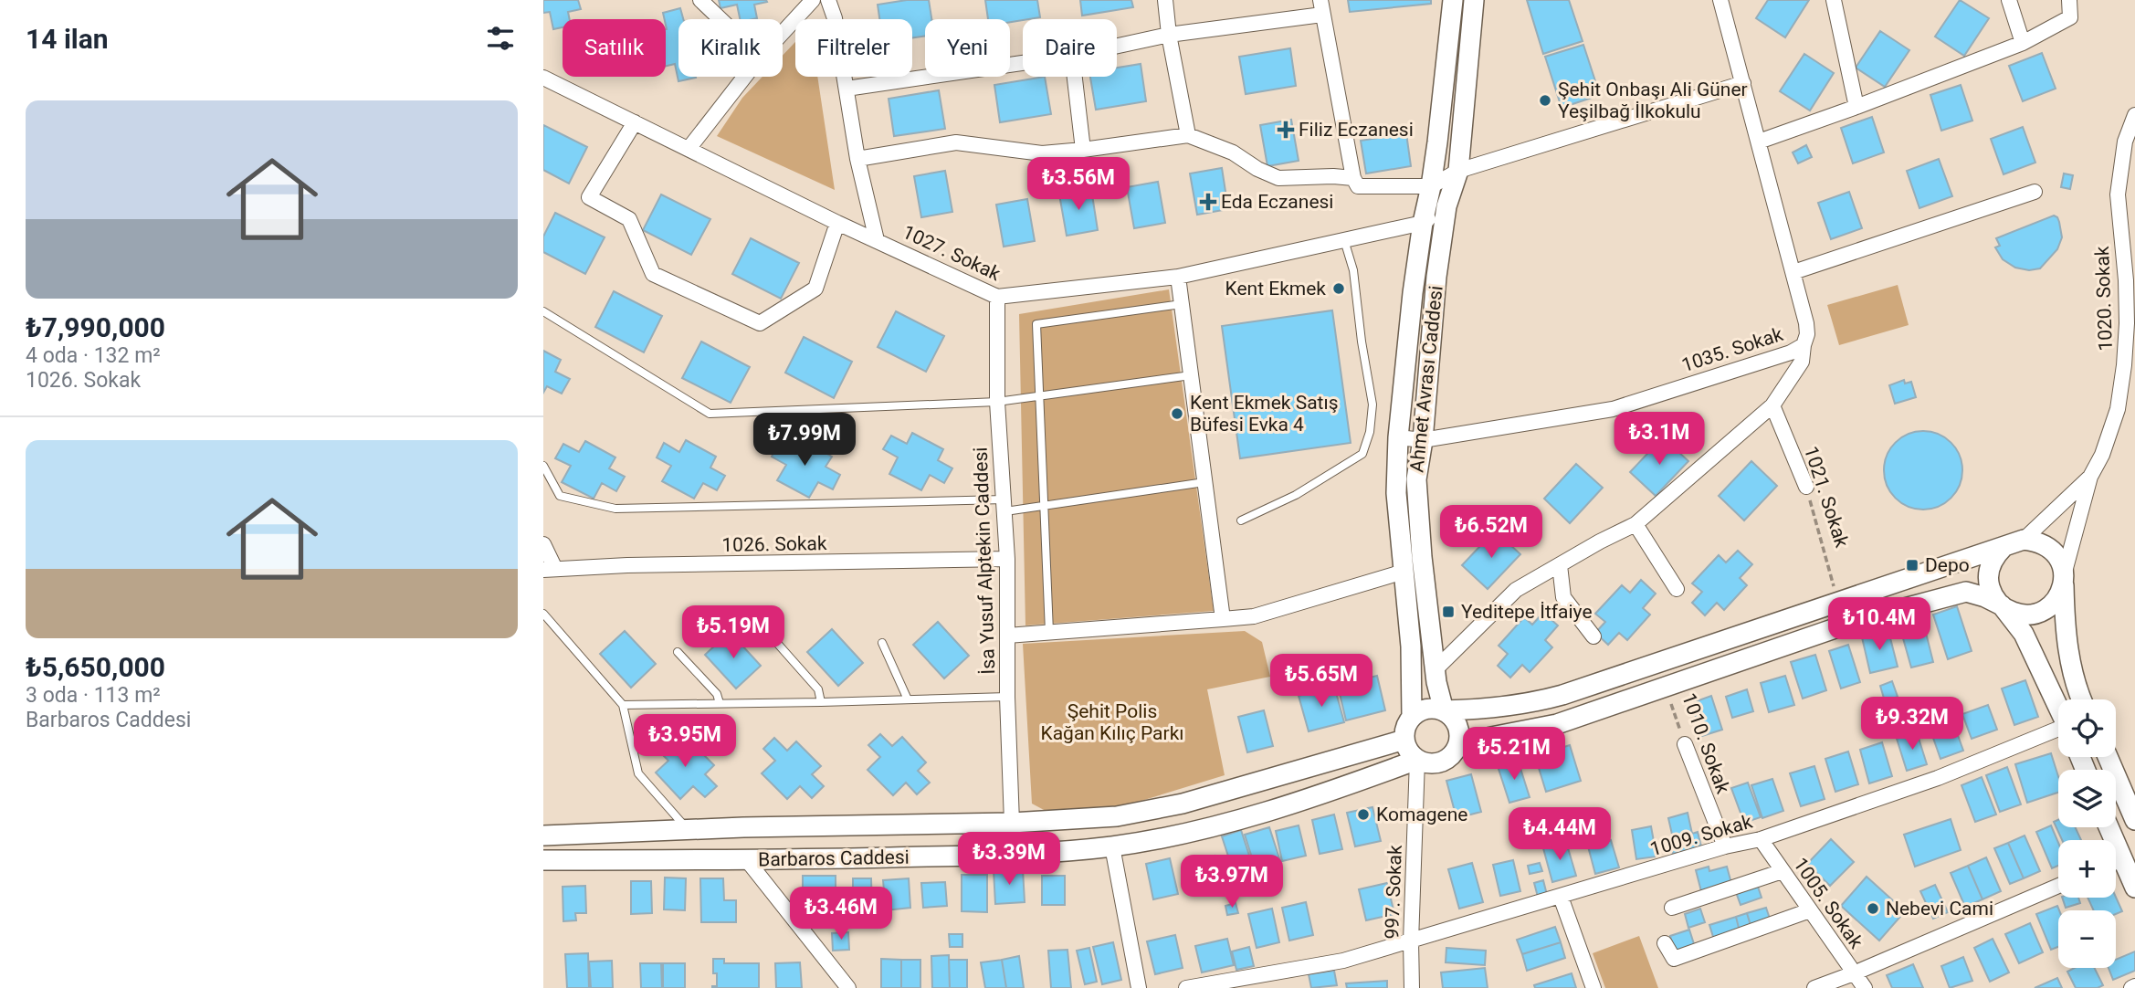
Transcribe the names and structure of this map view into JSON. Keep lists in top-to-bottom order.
{
  "streets": {
    "main road": ["Ahmet Avrası Caddesi", "Barbaros Caddesi"],
    "street": [
      "1027. Sokak",
      "1020. Sokak",
      "1035. Sokak",
      "1021. Sokak",
      "1026. Sokak",
      "İsa Yusuf Alptekin Caddesi",
      "1010. Sokak",
      "1009. Sokak",
      "997. Sokak",
      "1005. Sokak"
    ]
  },
  "crossings": [
    ["1027. Sokak", "Ahmet Avrası Caddesi"],
    ["1027. Sokak", "İsa Yusuf Alptekin Caddesi"],
    ["1035. Sokak", "Ahmet Avrası Caddesi"],
    ["Ahmet Avrası Caddesi", "Barbaros Caddesi"],
    ["Ahmet Avrası Caddesi", "997. Sokak"],
    ["1026. Sokak", "İsa Yusuf Alptekin Caddesi"],
    ["İsa Yusuf Alptekin Caddesi", "Barbaros Caddesi"],
    ["1010. Sokak", "1009. Sokak"],
    ["1009. Sokak", "997. Sokak"],
    ["1009. Sokak", "1005. Sokak"],
    ["Barbaros Caddesi", "997. Sokak"]
  ],
  "parks": ["Şehit Polis Kağan Kılıç Parkı"],
  "places": {
    "other": [
      "Şehit Onbaşı Ali Güner Yeşilbağ İlkokulu",
      "Kent Ekmek",
      "Kent Ekmek Satış Büfesi Evka 4",
      "Komagene",
      "Nebevi Cami"
    ],
    "health": ["Filiz Eczanesi", "Eda Eczanesi"],
    "transit": ["Depo", "Yeditepe İtfaiye"]
  },
  "page": {
    "heading": "14 ilan",
    "chip": [
      "Satılık",
      "Kiralık",
      "Filtreler",
      "Yeni",
      "Daire"
    ],
    "list": [
      {
        "name": "₺7,990,000",
        "note": "4 oda · 132 m² · 1026. Sokak"
      },
      {
        "name": "₺5,650,000",
        "note": "3 oda · 113 m² · Barbaros Caddesi"
      }
    ],
    "price": [
      "₺3.56M",
      "₺3.1M",
      "₺7.99M",
      "₺6.52M",
      "₺10.4M",
      "₺5.19M",
      "₺5.65M",
      "₺9.32M",
      "₺3.95M",
      "₺5.21M",
      "₺4.44M",
      "₺3.39M",
      "₺3.97M",
      "₺3.46M"
    ],
    "map_buttons": ["+", "−"]
  }
}
